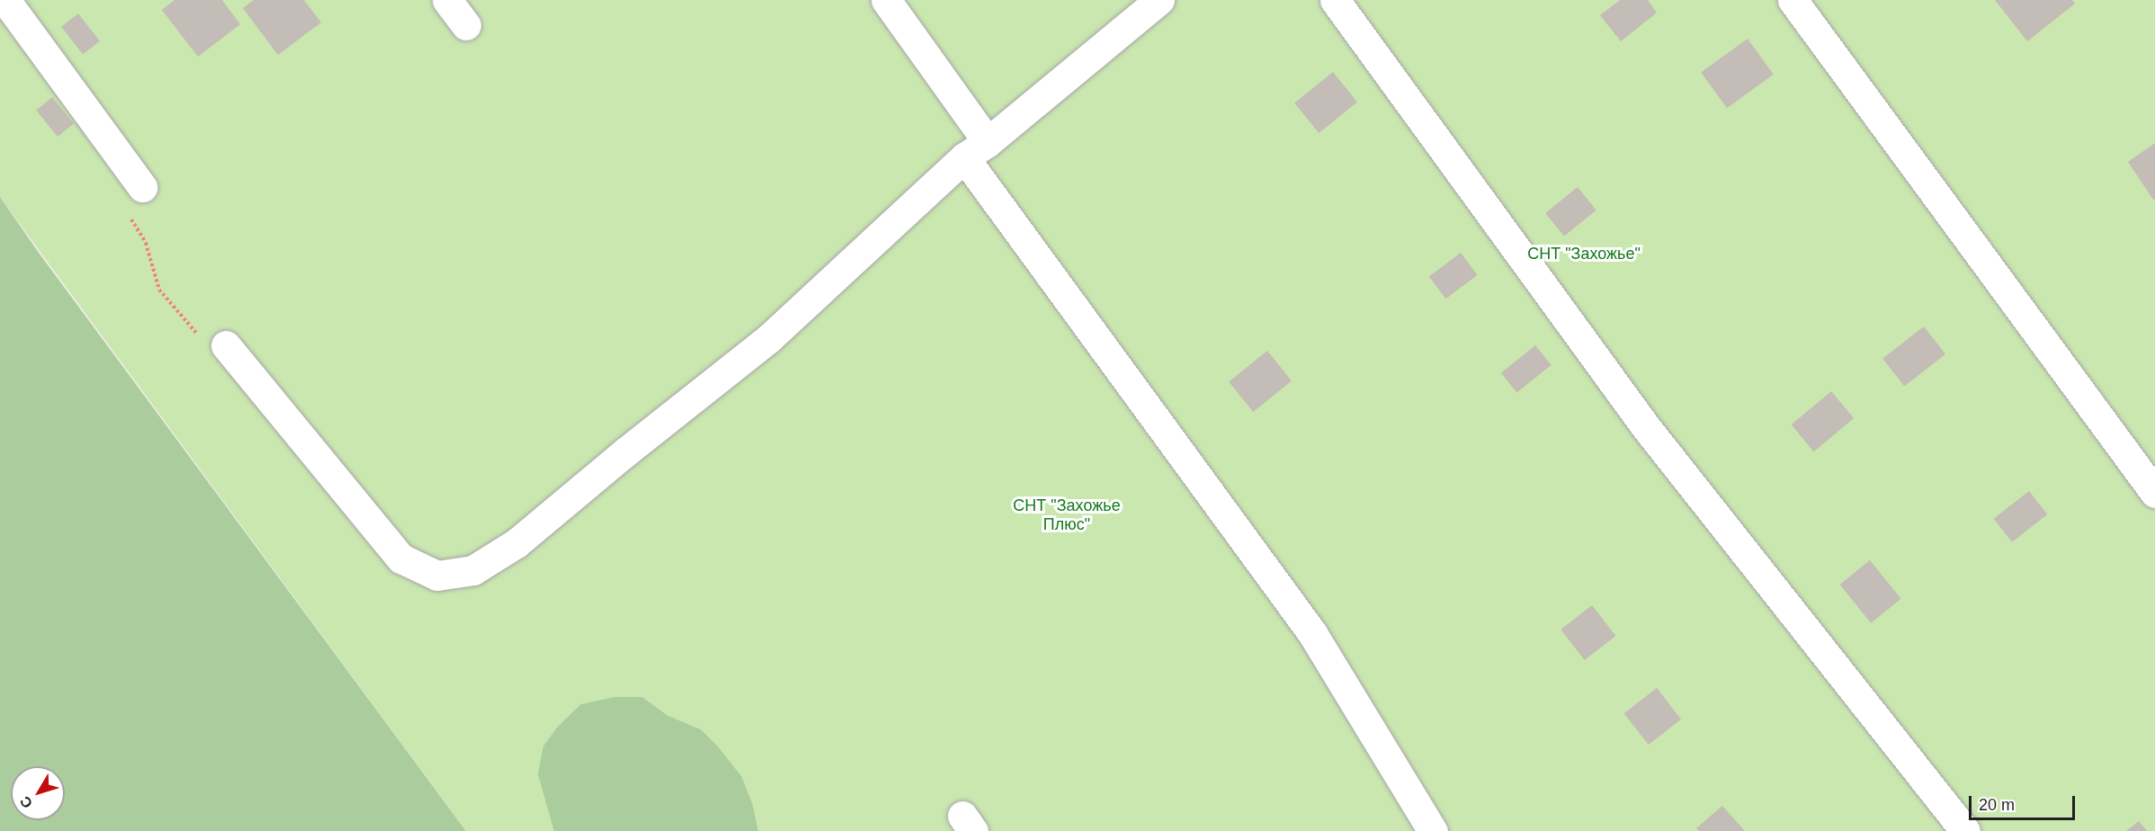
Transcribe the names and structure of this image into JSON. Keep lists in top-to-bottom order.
{
  "parks": ["СНТ \"Захожье\"", "СНТ \"Захожье Плюс\""],
  "scale_bar": "20 m",
  "north": "bottom left"
}
